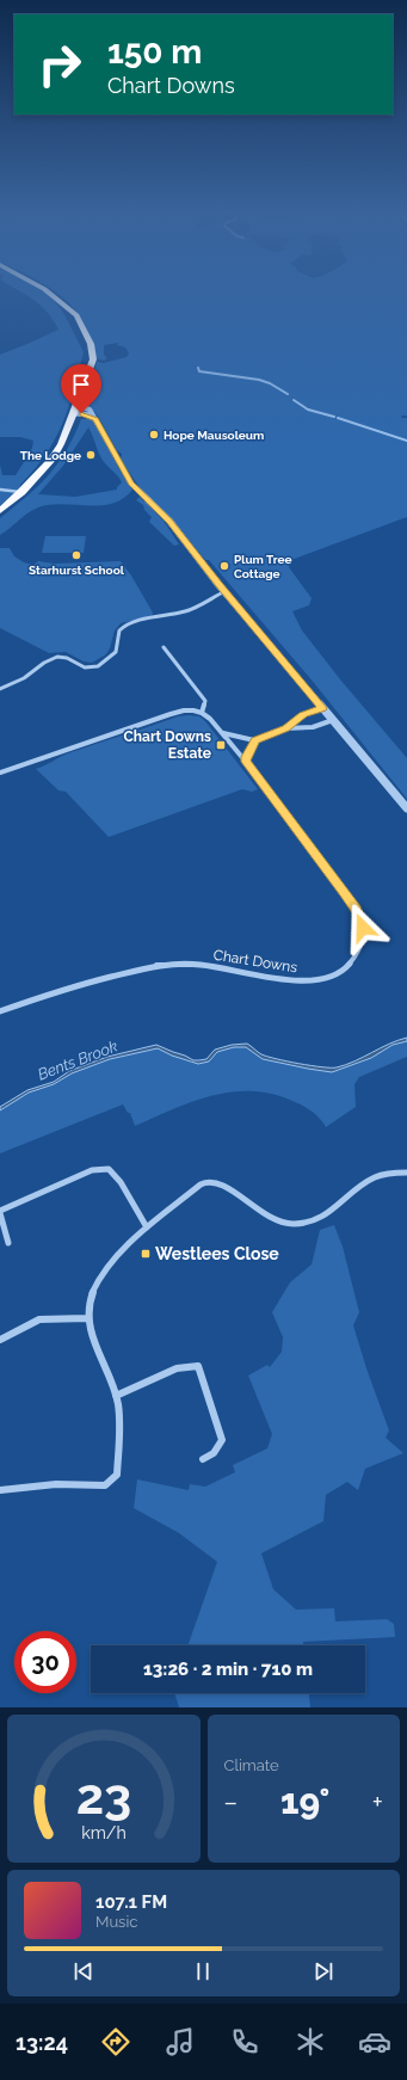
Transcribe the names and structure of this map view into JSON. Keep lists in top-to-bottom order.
{
  "streets": {
    "street": ["Chart Downs"]
  },
  "water": ["Bents Brook"],
  "places": {
    "other": [
      "Hope Mausoleum",
      "The Lodge",
      "Starhurst School",
      "Plum Tree Cottage"
    ],
    "transit": ["Chart Downs Estate", "Westlees Close"]
  },
  "page": {
    "turn": ["150 m", "Chart Downs"],
    "limit": "30",
    "trip": "13:26 · 2 min · 710 m",
    "tile": "Climate",
    "heat": ["−", "19°", "+"],
    "song": ["107.1 FM", "Music"],
    "tabs": "13:24",
    "gauge": ["23", "km/h"]
  }
}
